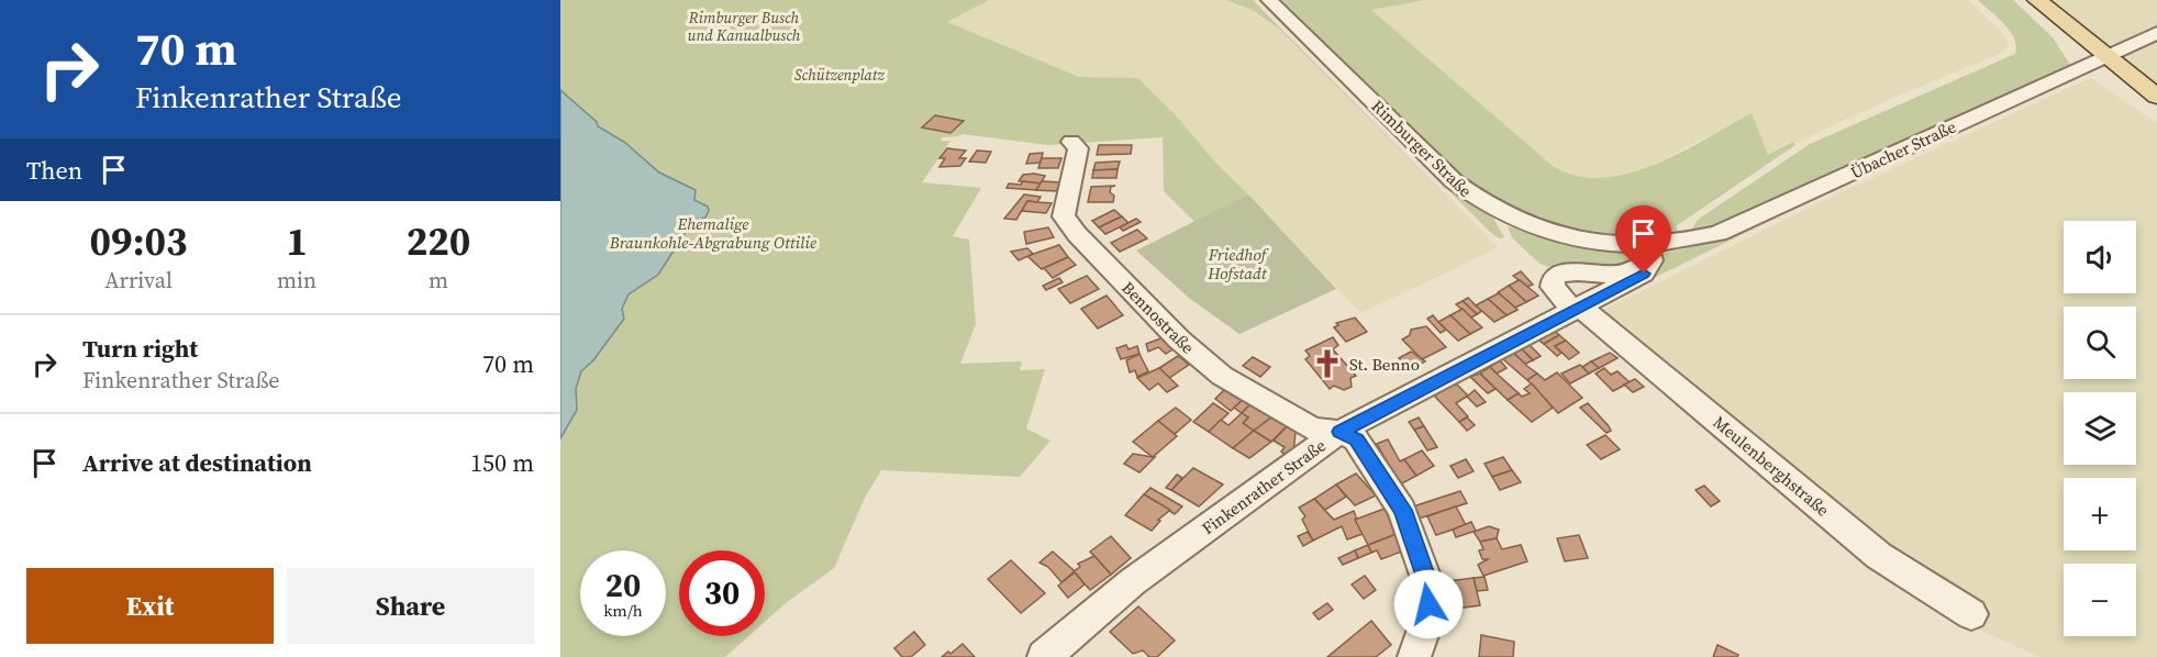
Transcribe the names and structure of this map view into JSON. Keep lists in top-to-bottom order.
{
  "streets": {
    "street": [
      "Rimburger Straße",
      "Übacher Straße",
      "Bennostraße",
      "Meulenberghstraße",
      "Finkenrather Straße"
    ]
  },
  "crossings": [
    ["Rimburger Straße", "Übacher Straße"],
    ["Rimburger Straße", "Finkenrather Straße"],
    ["Übacher Straße", "Finkenrather Straße"],
    ["Bennostraße", "Finkenrather Straße"],
    ["Meulenberghstraße", "Finkenrather Straße"]
  ],
  "parks": [
    "Rimburger Busch und Kanualbusch",
    "Schützenplatz",
    "Ehemalige Braunkohle-Abgrabung Ottilie",
    "Friedhof Hofstadt"
  ],
  "places": {
    "church": ["St. Benno"]
  },
  "page": {
    "turn": ["70 m", "Finkenrather Straße"],
    "then": "Then",
    "eta": [
      "09:03",
      "Arrival",
      "1",
      "min",
      "220",
      "m"
    ],
    "map_buttons": ["+", "−"],
    "list": [
      {
        "name": "Turn right",
        "note": "Finkenrather Straße",
        "value": "70 m"
      },
      {
        "name": "Arrive at destination",
        "value": "150 m"
      }
    ],
    "speed": "20 km/h",
    "limit": "30",
    "buttons": ["Exit", "Share"]
  }
}
